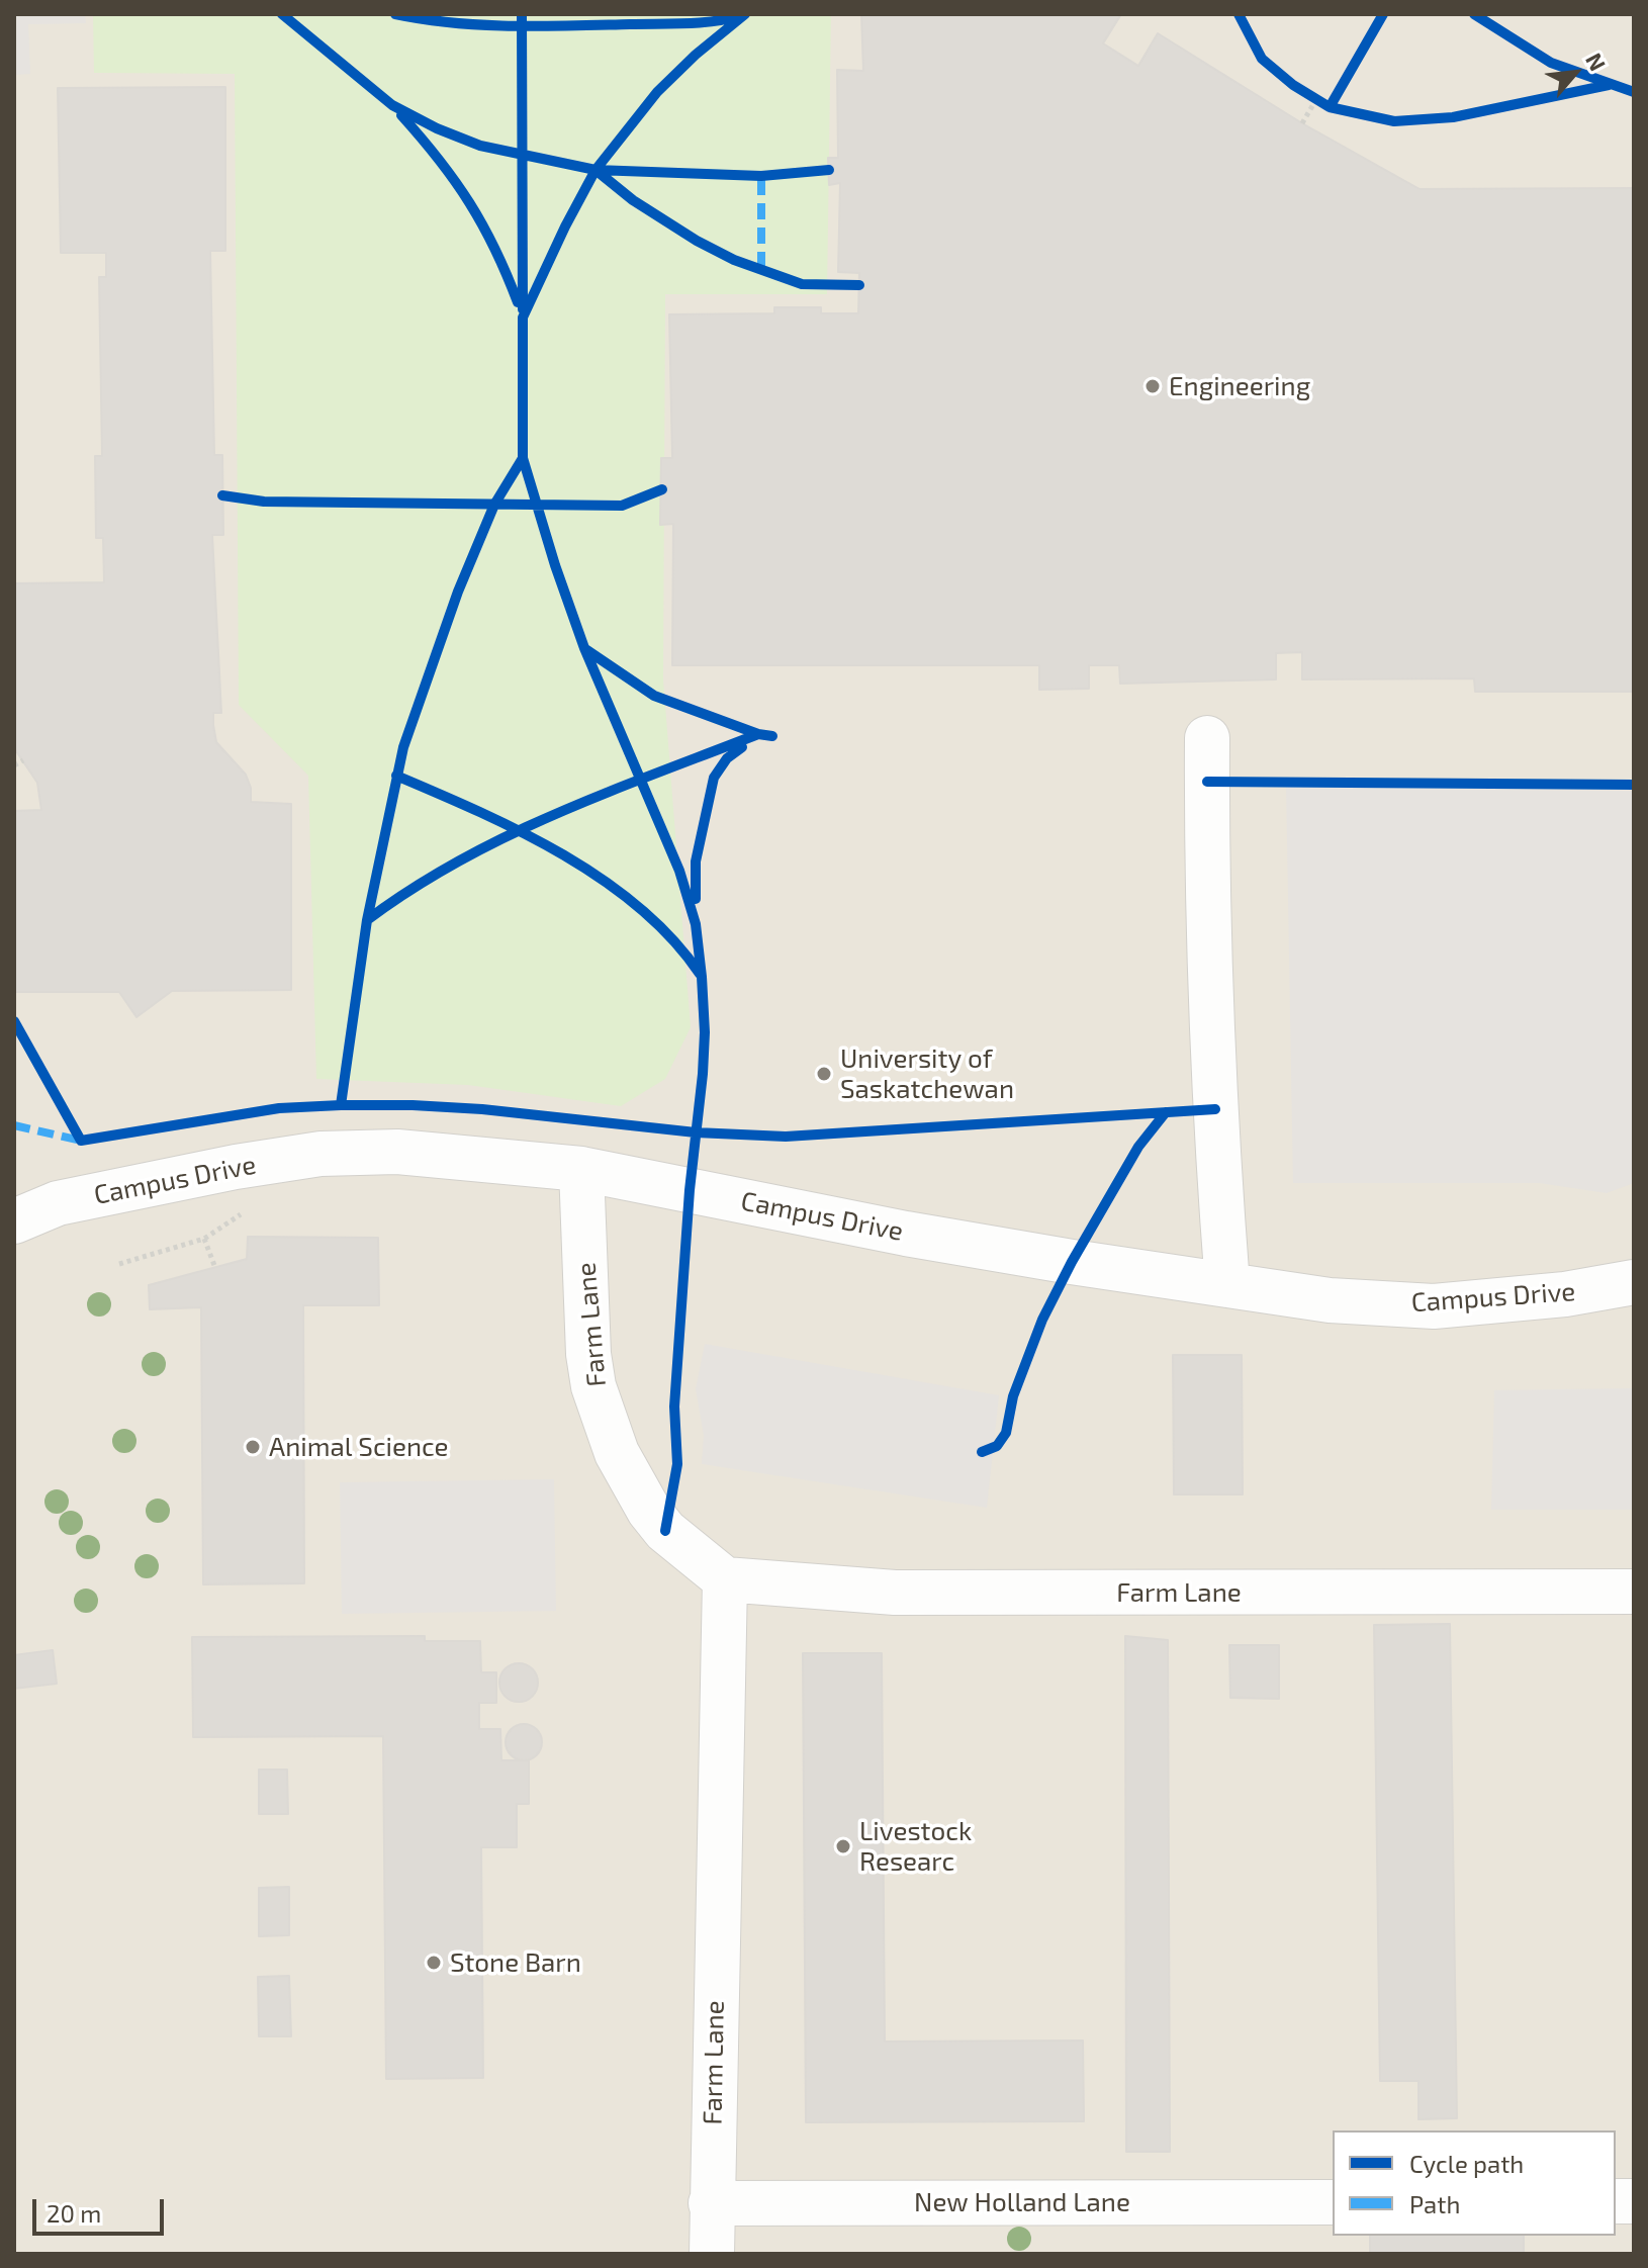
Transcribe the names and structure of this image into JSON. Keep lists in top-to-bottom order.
{
  "streets": {
    "street": ["Campus Drive", "Farm Lane", "New Holland Lane"]
  },
  "crossings": [
    ["Campus Drive", "Farm Lane"],
    ["Farm Lane", "New Holland Lane"]
  ],
  "places": [
    "Engineering",
    "University of Saskatchewan",
    "Animal Science",
    "Livestock Researc",
    "Stone Barn"
  ],
  "legend": ["Cycle path", "Path"],
  "scale_bar": "20 m",
  "north": "top right"
}
